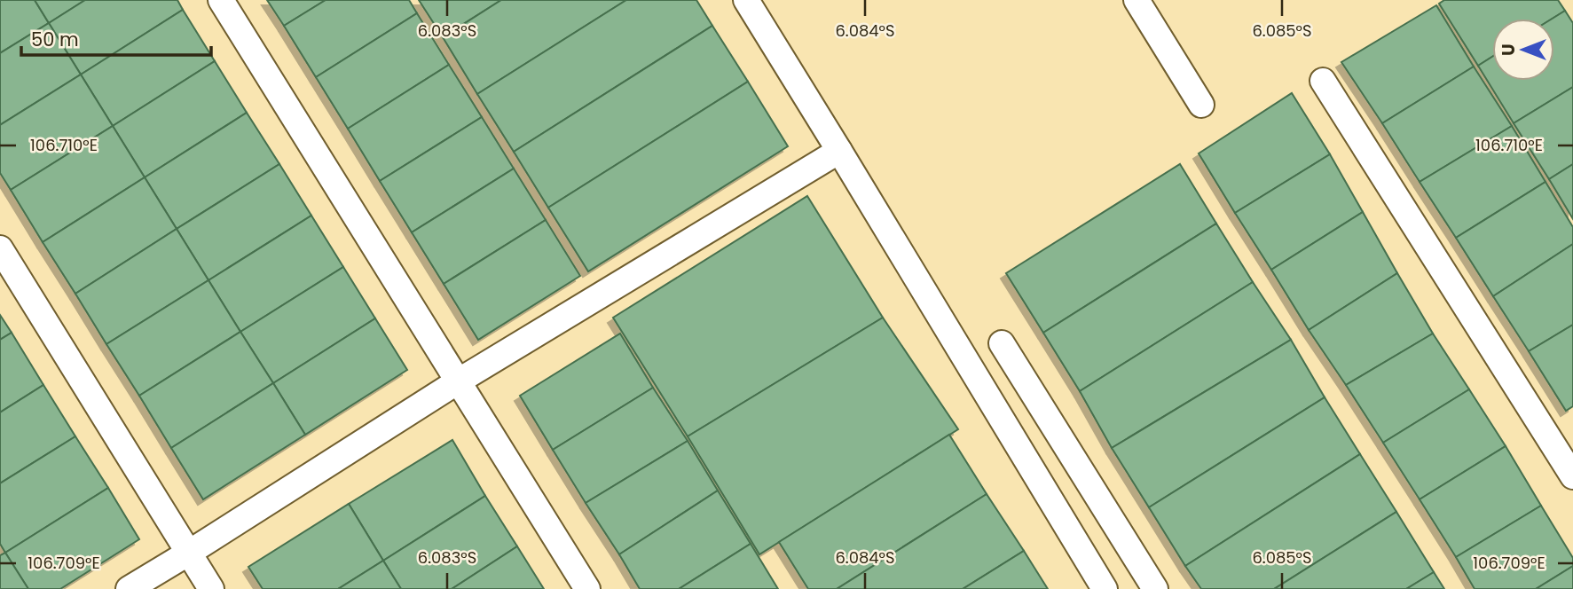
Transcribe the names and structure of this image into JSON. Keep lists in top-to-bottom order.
{
  "scale_bar": "50 m",
  "north": "left",
  "coordinates": [
    "6.083°S",
    "6.084°S",
    "6.085°S",
    "106.710°E",
    "106.709°E"
  ]
}
